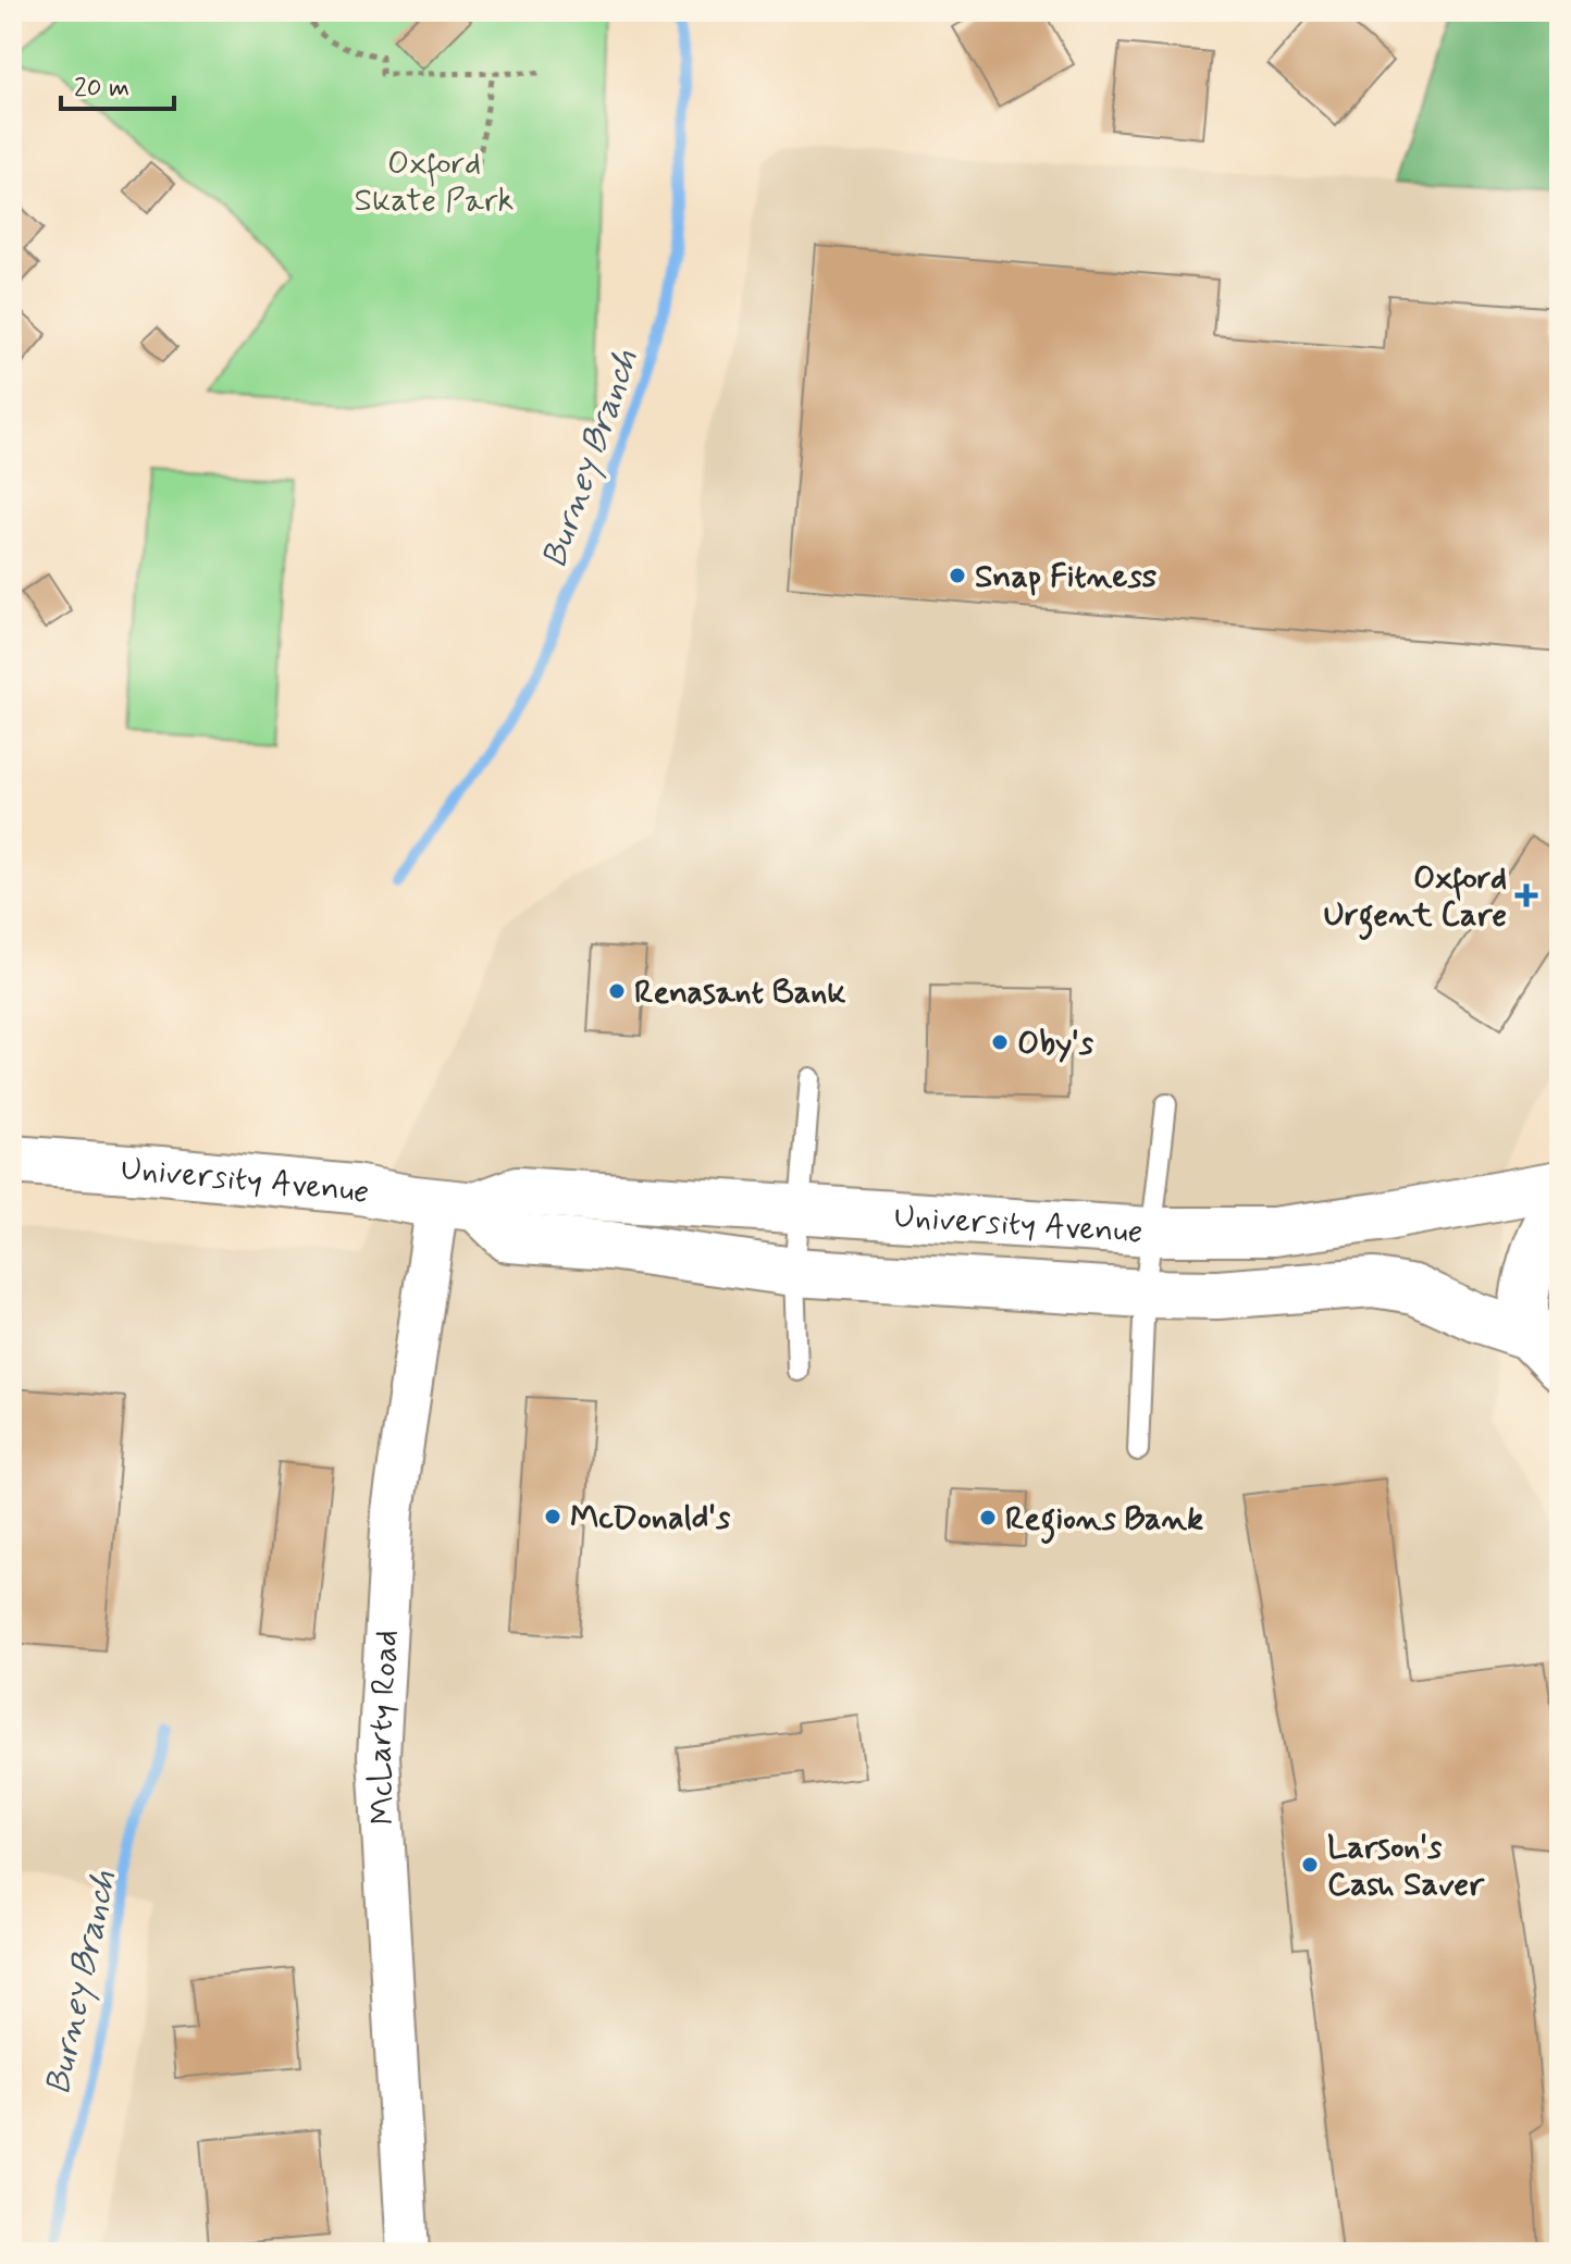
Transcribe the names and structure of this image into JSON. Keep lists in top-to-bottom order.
{
  "streets": {
    "main road": ["University Avenue"],
    "street": ["McLarty Road"]
  },
  "crossings": [
    ["University Avenue", "McLarty Road"]
  ],
  "water": ["Burney Branch"],
  "parks": ["Oxford Skate Park"],
  "places": {
    "other": [
      "Snap Fitness",
      "Renasant Bank",
      "Oby's",
      "McDonald's",
      "Regions Bank",
      "Larson's Cash Saver"
    ],
    "health": ["Oxford Urgent Care"]
  },
  "scale_bar": "20 m"
}
